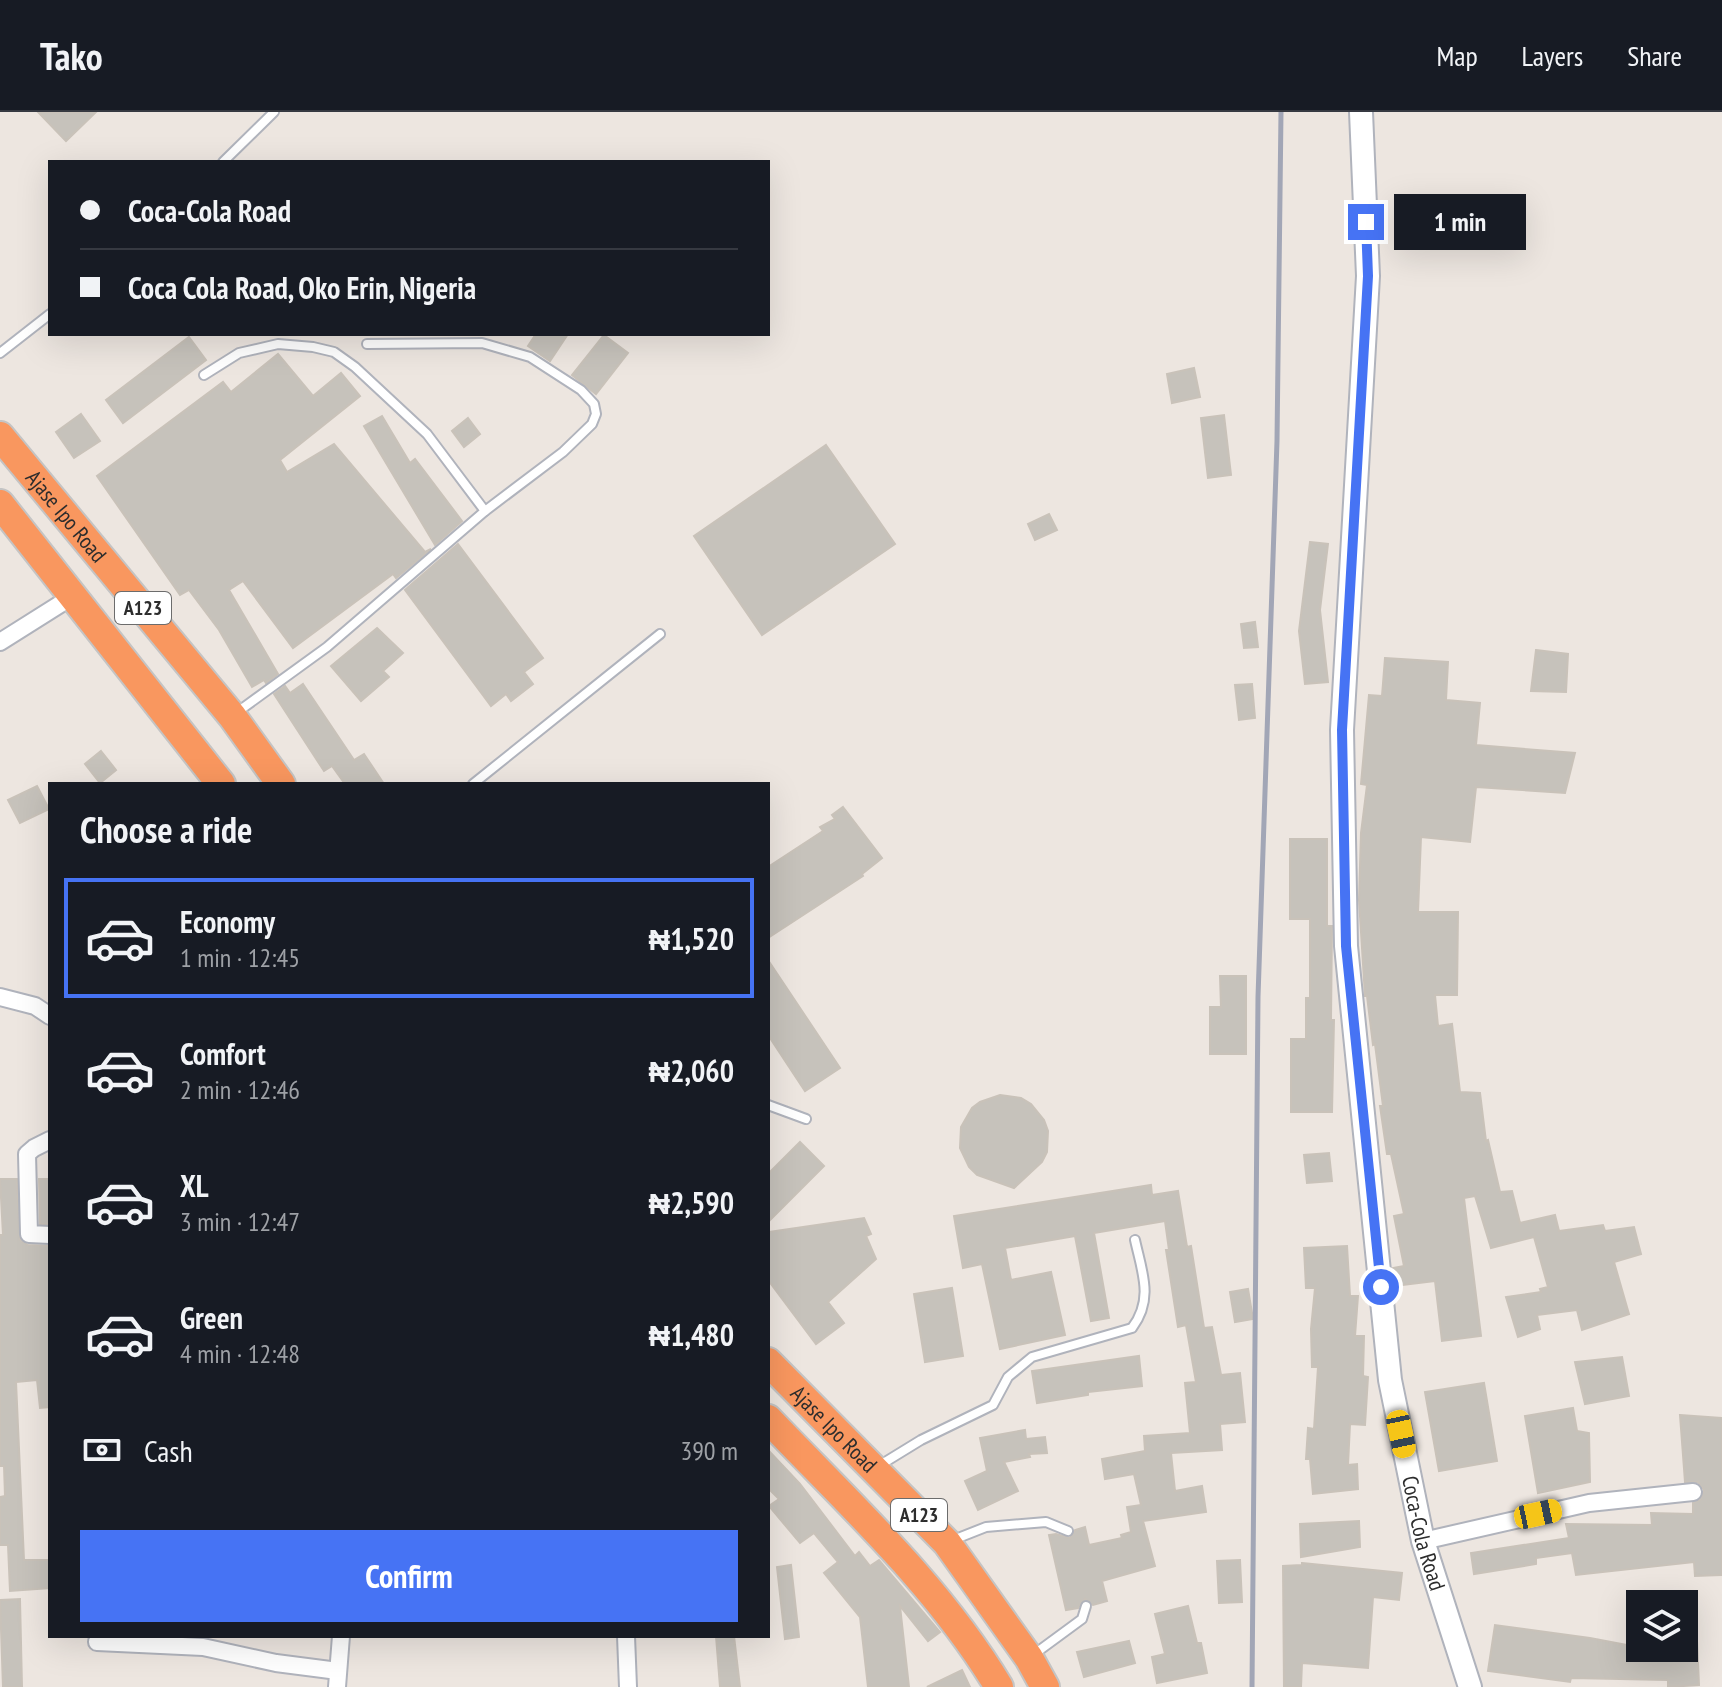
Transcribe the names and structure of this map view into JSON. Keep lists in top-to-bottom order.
{
  "streets": {
    "highway": ["Ajase Ipo Road", "A123"],
    "street": ["Coca-Cola Road"]
  },
  "page": {
    "header": "Tako",
    "nav": ["Map", "Layers", "Share"],
    "banner": ["Coca-Cola Road", "Coca Cola Road, Oko Erin, Nigeria"],
    "bubble": "1 min",
    "heading": "Choose a ride",
    "list": [
      {
        "name": "Economy",
        "note": "1 min · 12:45",
        "value": "₦1,520"
      },
      {
        "name": "Comfort",
        "note": "2 min · 12:46",
        "value": "₦2,060"
      },
      {
        "name": "XL",
        "note": "3 min · 12:47",
        "value": "₦2,590"
      },
      {
        "name": "Green",
        "note": "4 min · 12:48",
        "value": "₦1,480"
      }
    ],
    "pay": ["Cash", "390 m"],
    "buttons": "Confirm"
  }
}
